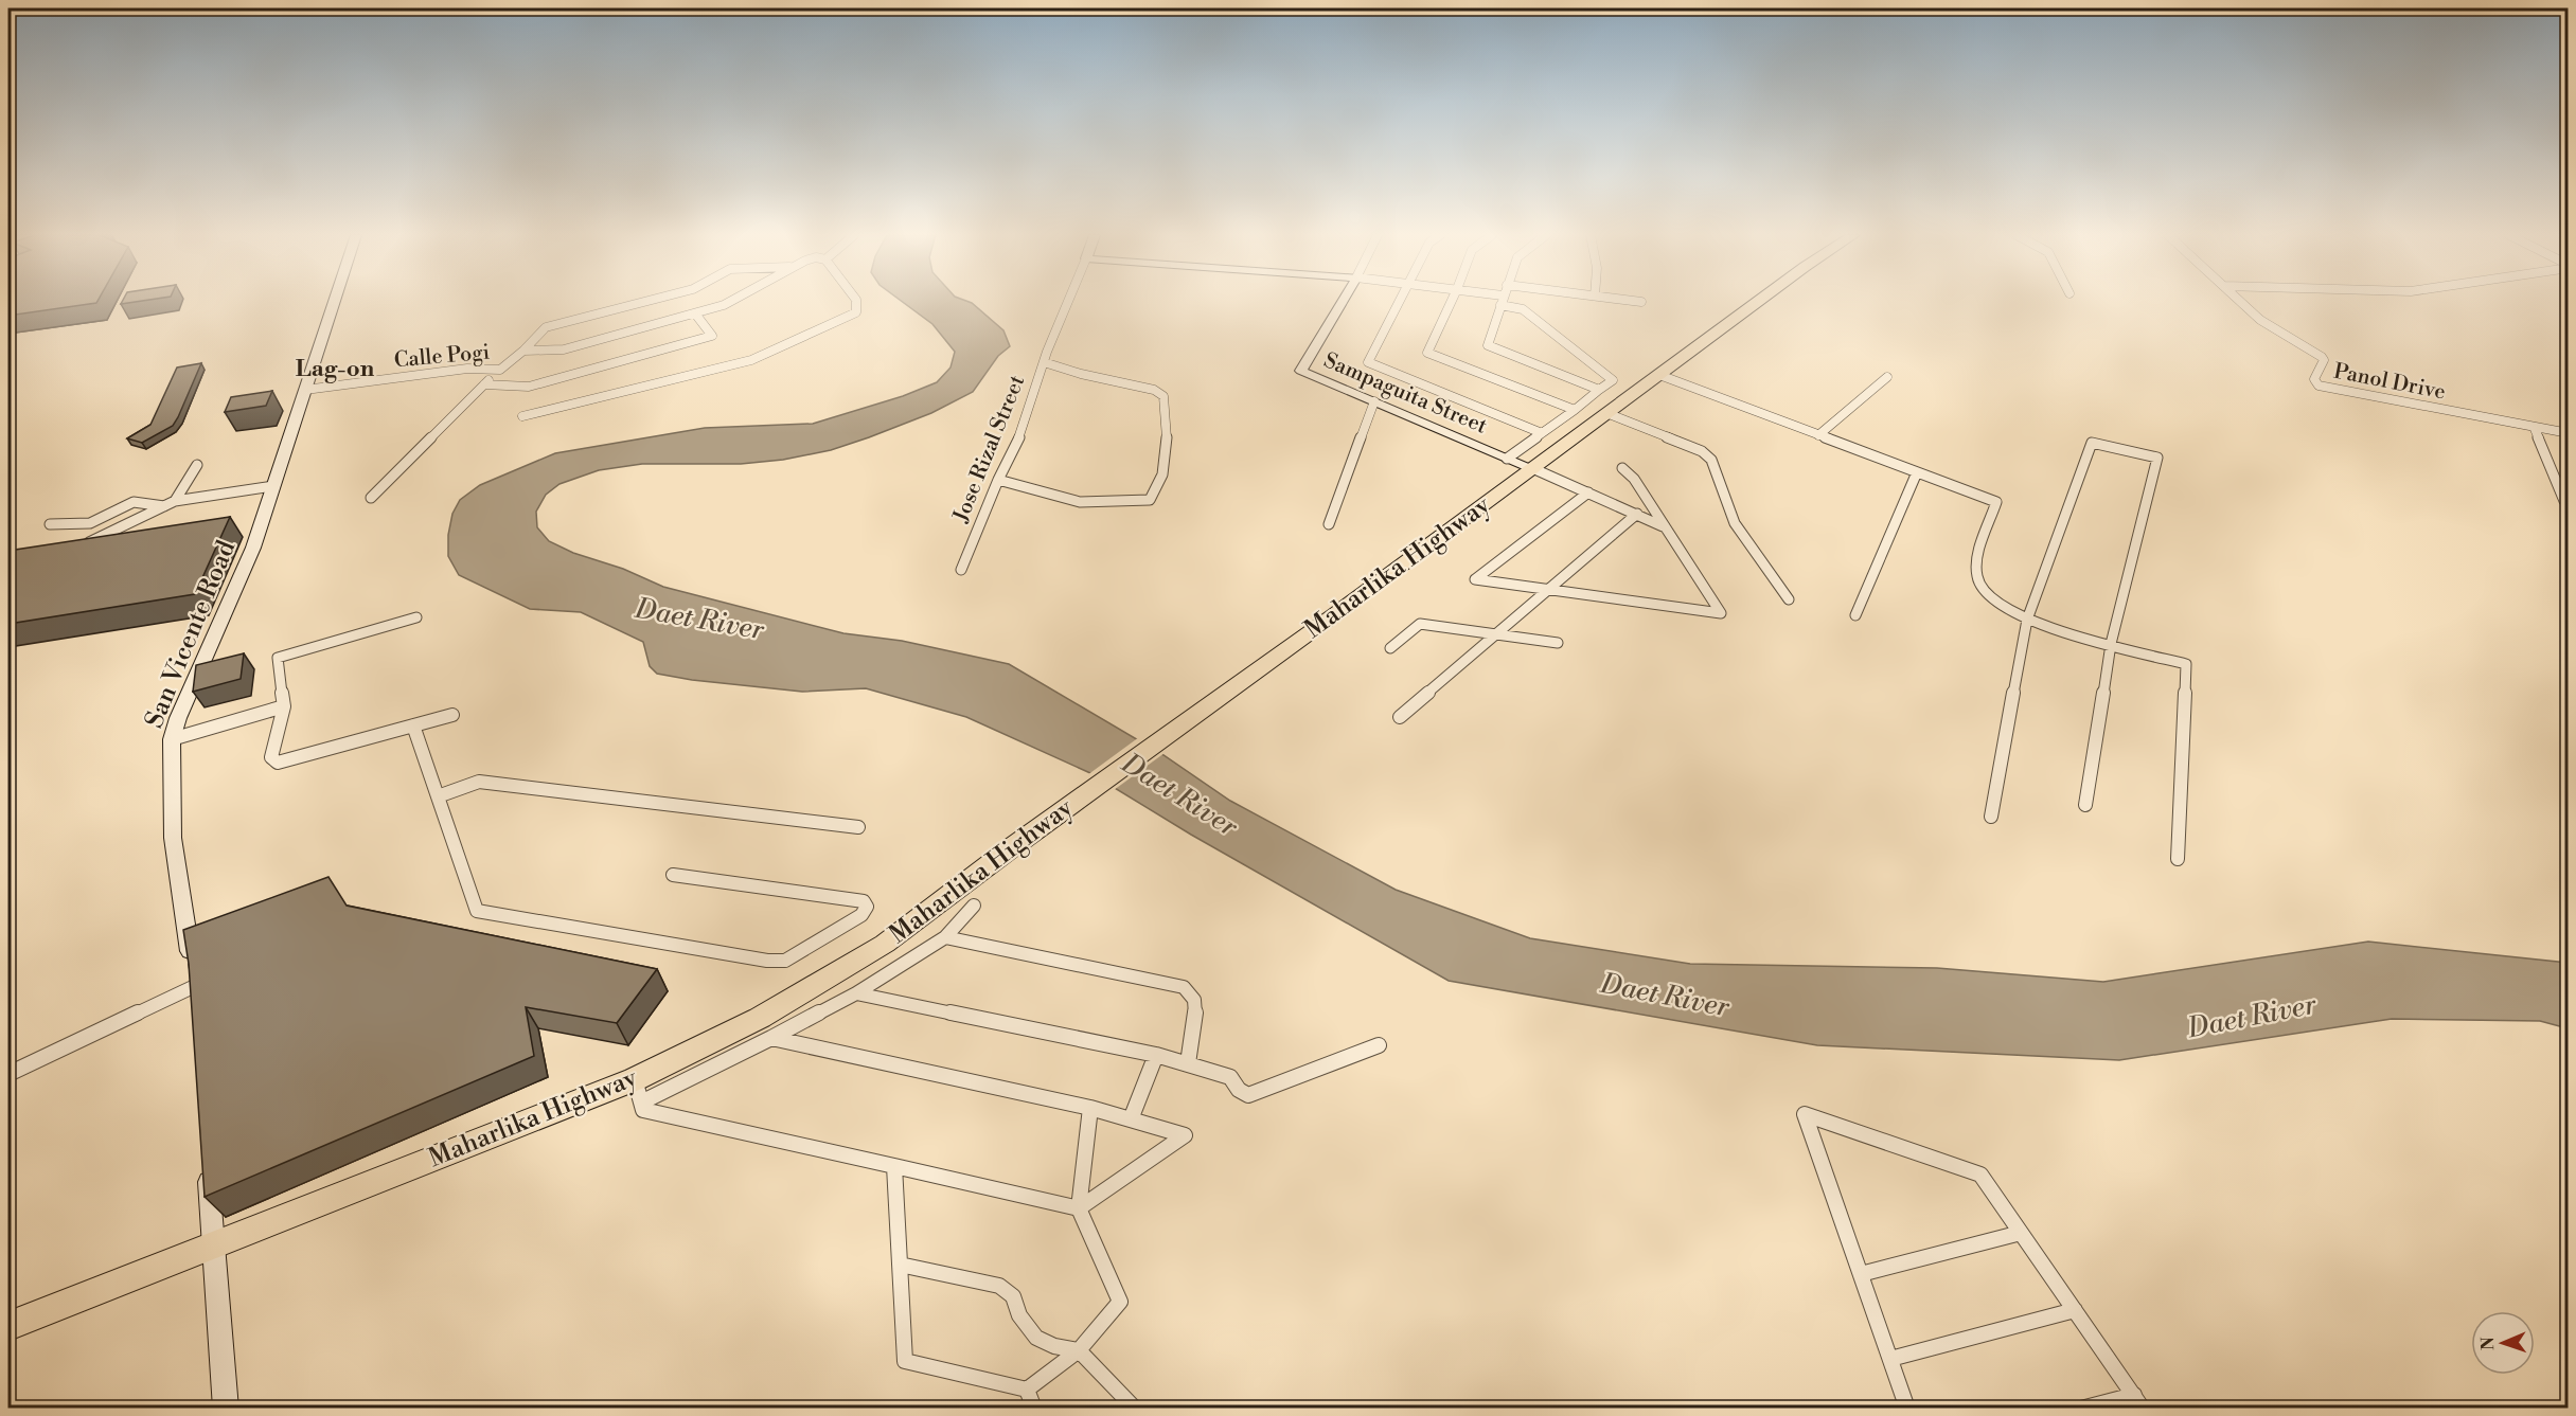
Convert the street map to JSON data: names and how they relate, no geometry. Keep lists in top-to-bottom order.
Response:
{
  "streets": {
    "highway": ["Maharlika Highway"],
    "main road": ["Sampaguita Street", "San Vicente Road"],
    "street": ["Calle Pogi", "Panol Drive", "Jose Rizal Street"]
  },
  "crossings": [
    ["Calle Pogi", "San Vicente Road"],
    ["Sampaguita Street", "Maharlika Highway"]
  ],
  "districts": ["Lag-on"],
  "water": ["Daet River"],
  "north": "left"
}
